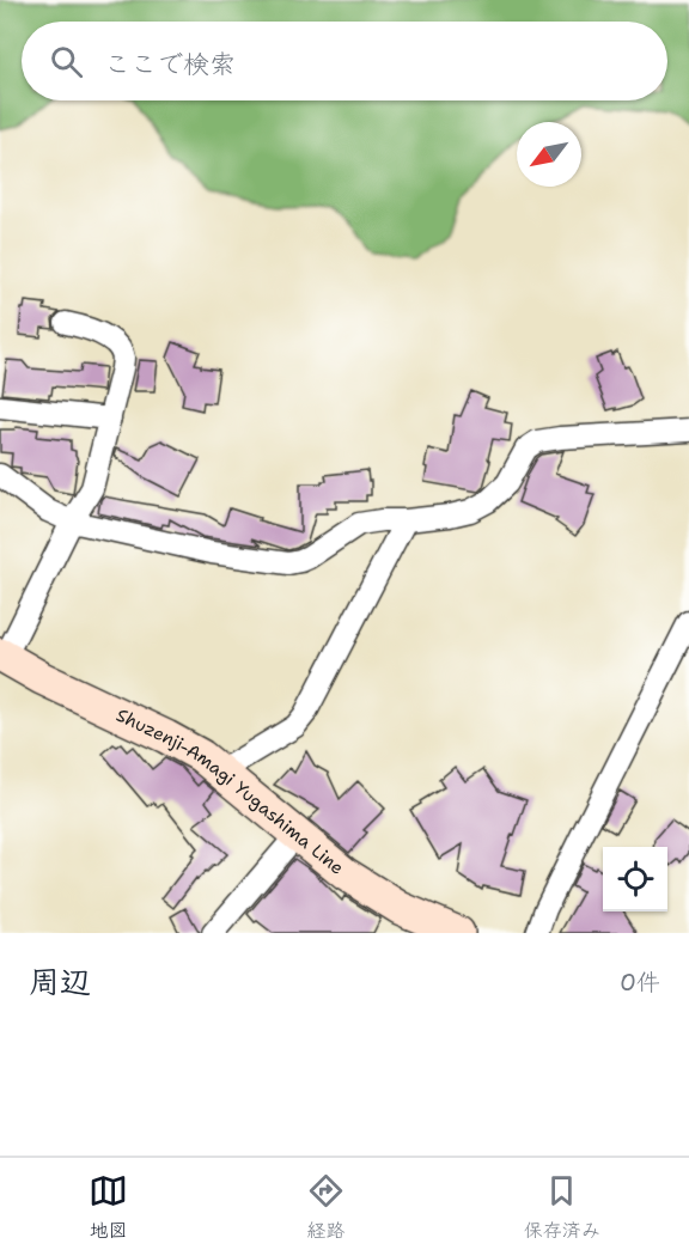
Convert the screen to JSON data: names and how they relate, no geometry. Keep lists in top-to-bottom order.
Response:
{
  "streets": {
    "main road": ["Shuzenji-Amagi Yugashima Line"]
  },
  "north": "bottom left",
  "page": {
    "search": "ここで検索",
    "heading": ["周辺", "0件"],
    "nav": ["地図", "経路", "保存済み"]
  }
}
